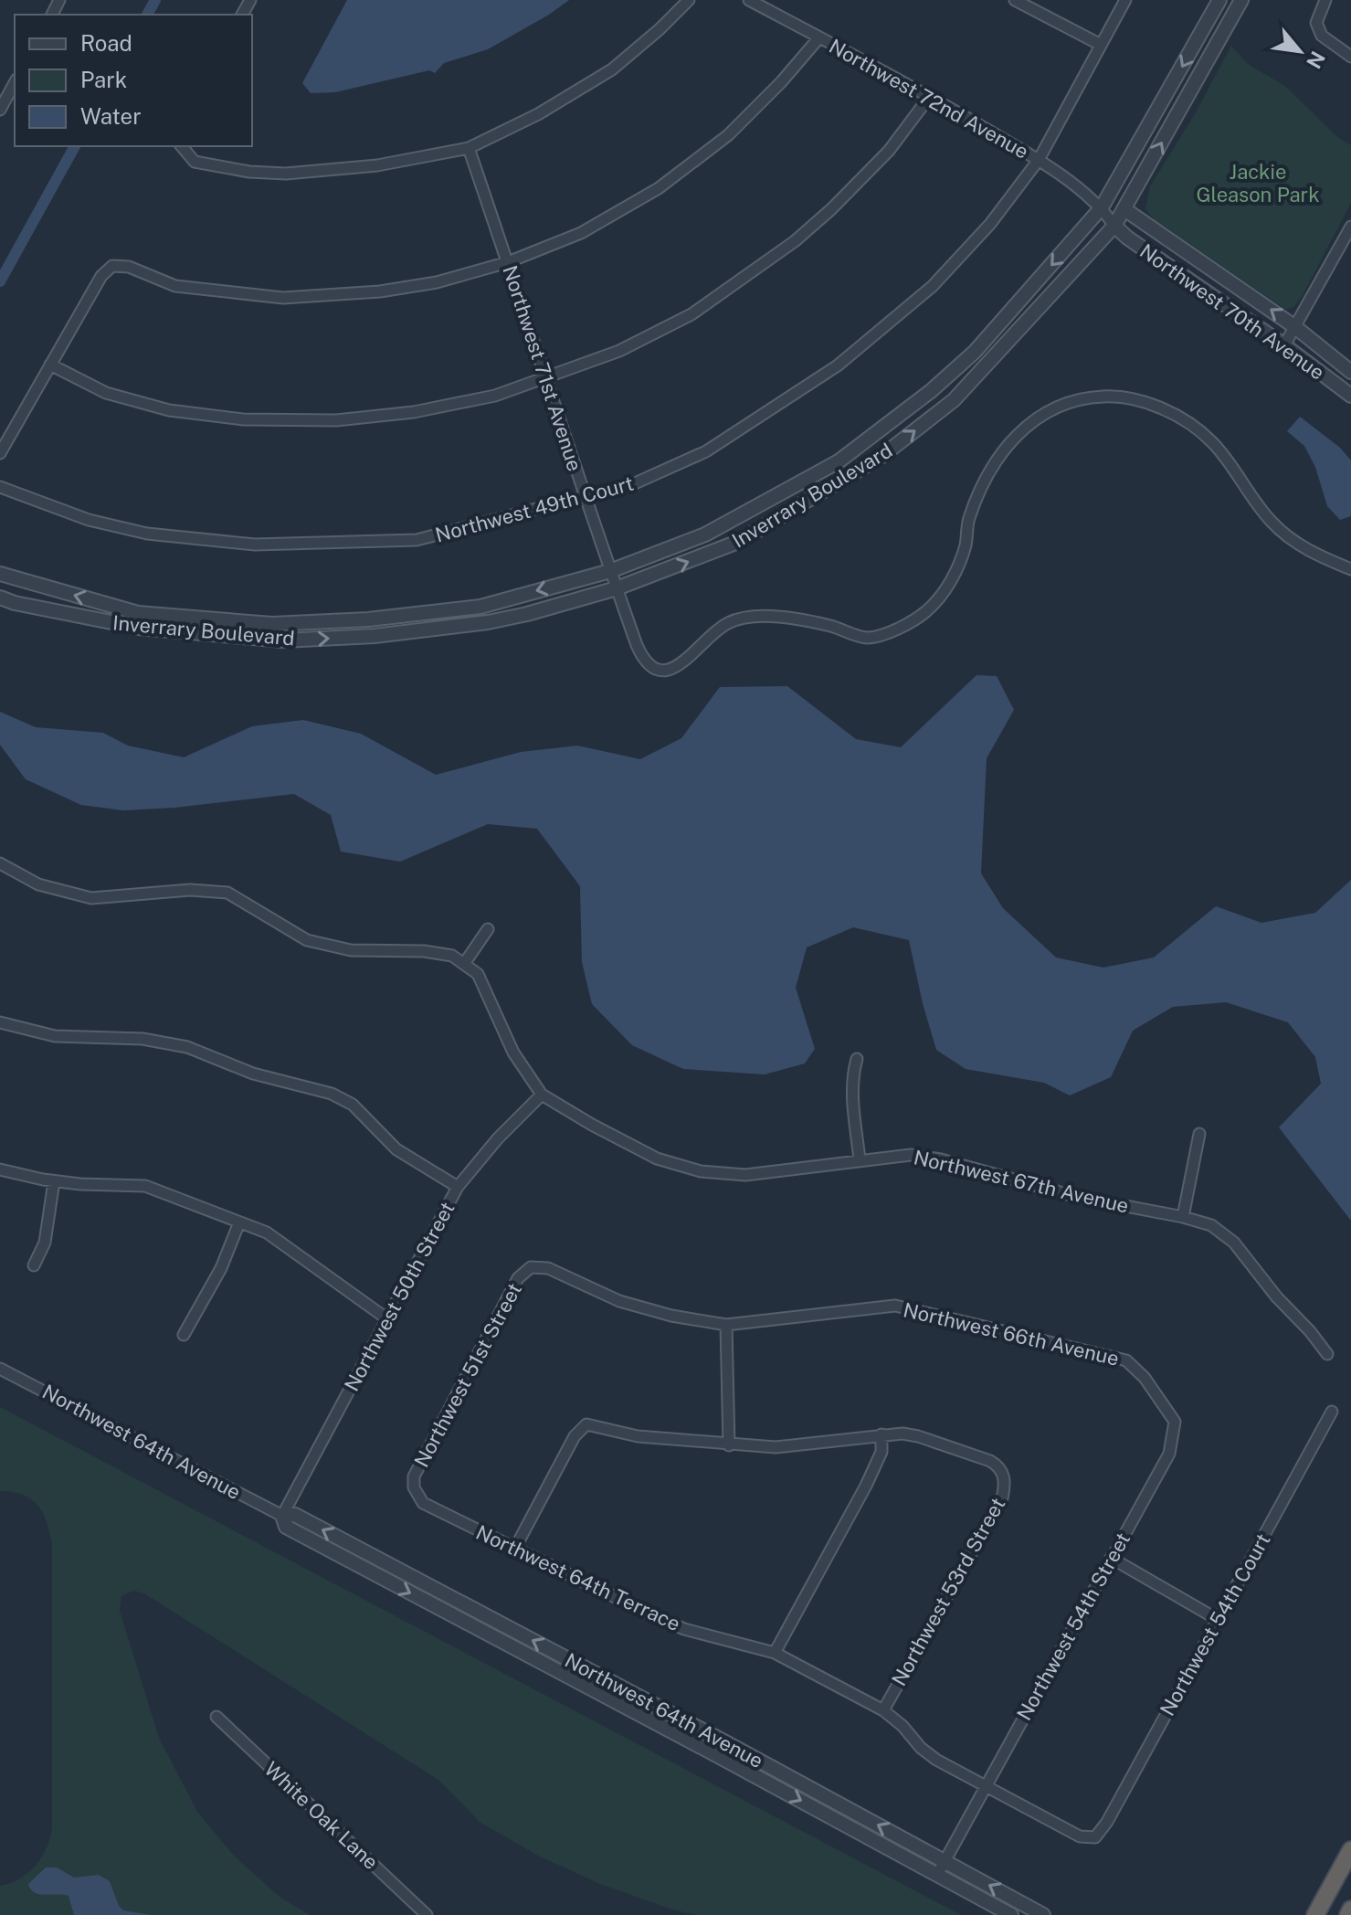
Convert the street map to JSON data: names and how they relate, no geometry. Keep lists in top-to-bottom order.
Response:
{
  "streets": {
    "street": [
      "Northwest 72nd Avenue",
      "Northwest 70th Avenue",
      "Northwest 71st Avenue",
      "Inverrary Boulevard",
      "Northwest 49th Court",
      "Northwest 67th Avenue",
      "Northwest 50th Street",
      "Northwest 66th Avenue",
      "Northwest 51st Street",
      "Northwest 64th Avenue",
      "Northwest 64th Terrace",
      "Northwest 53rd Street",
      "Northwest 54th Court",
      "Northwest 54th Street",
      "White Oak Lane"
    ]
  },
  "crossings": [
    ["Northwest 72nd Avenue", "Northwest 70th Avenue"],
    ["Northwest 72nd Avenue", "Inverrary Boulevard"],
    ["Northwest 72nd Avenue", "Northwest 49th Court"],
    ["Northwest 70th Avenue", "Inverrary Boulevard"],
    ["Northwest 71st Avenue", "Inverrary Boulevard"],
    ["Northwest 71st Avenue", "Northwest 49th Court"],
    ["Northwest 67th Avenue", "Northwest 50th Street"],
    ["Northwest 50th Street", "Northwest 64th Avenue"],
    ["Northwest 66th Avenue", "Northwest 51st Street"],
    ["Northwest 66th Avenue", "Northwest 54th Street"],
    ["Northwest 51st Street", "Northwest 64th Terrace"],
    ["Northwest 64th Avenue", "Northwest 54th Street"],
    ["Northwest 64th Terrace", "Northwest 53rd Street"],
    ["Northwest 64th Terrace", "Northwest 54th Court"],
    ["Northwest 64th Terrace", "Northwest 54th Street"]
  ],
  "parks": ["Jackie Gleason Park"],
  "legend": ["Road", "Park", "Water"],
  "north": "bottom right"
}
